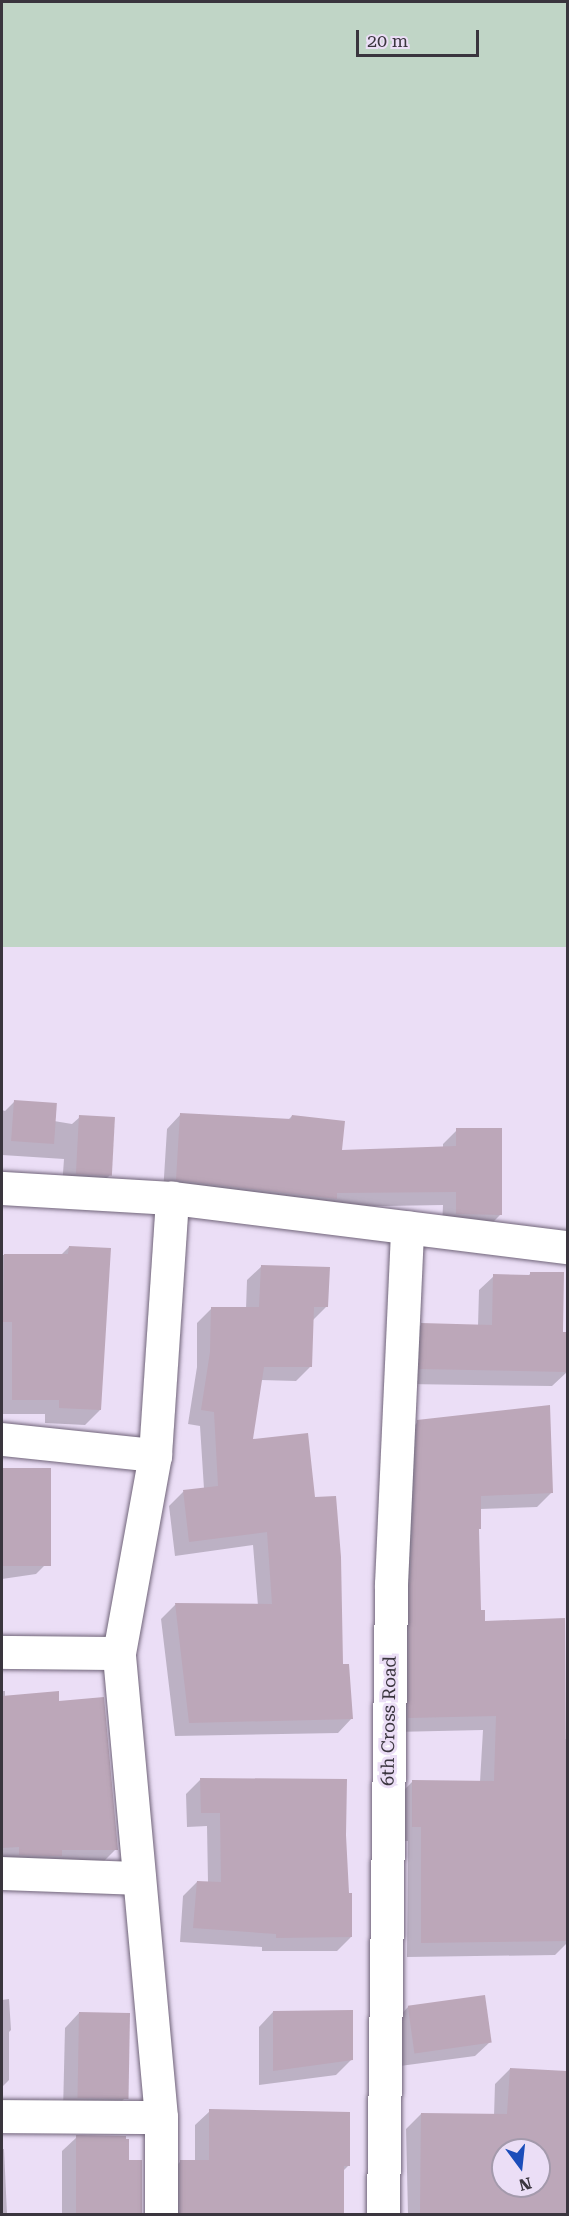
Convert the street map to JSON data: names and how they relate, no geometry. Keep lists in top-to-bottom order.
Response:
{
  "streets": {
    "street": ["6th Cross Road"]
  },
  "scale_bar": "20 m",
  "north": "bottom"
}
